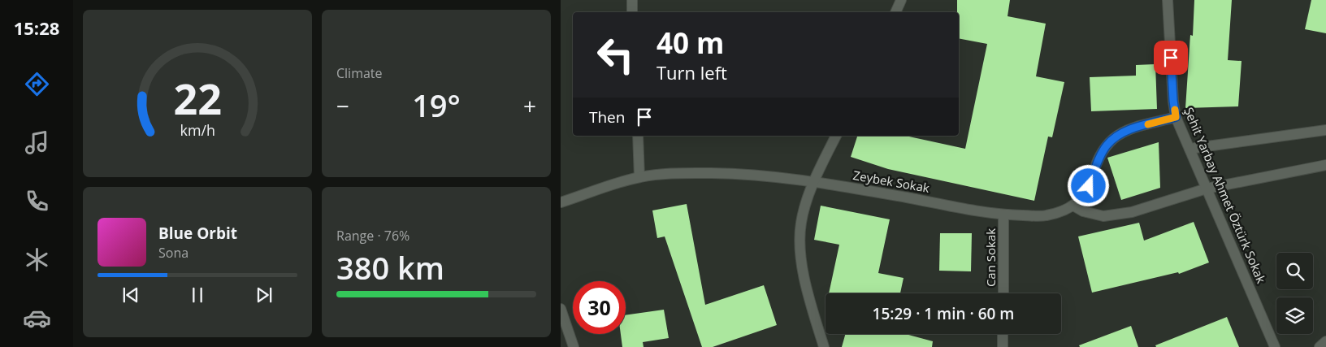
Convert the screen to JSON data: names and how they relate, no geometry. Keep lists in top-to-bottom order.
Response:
{
  "streets": {
    "street": ["Zeybek Sokak", "Şehit Yarbay Ahmet Öztürk Sokak", "Can Sokak"]
  },
  "crossings": [
    ["Zeybek Sokak", "Şehit Yarbay Ahmet Öztürk Sokak"],
    ["Zeybek Sokak", "Can Sokak"]
  ],
  "page": {
    "tabs": "15:28",
    "tile": [
      "Climate",
      ["Range · 76%", "380 km"]
    ],
    "turn": ["40 m", "Turn left"],
    "heat": ["−", "19°", "+"],
    "then": "Then",
    "song": ["Blue Orbit", "Sona"],
    "limit": "30",
    "trip": "15:29 · 1 min · 60 m",
    "gauge": ["22", "km/h"]
  }
}
